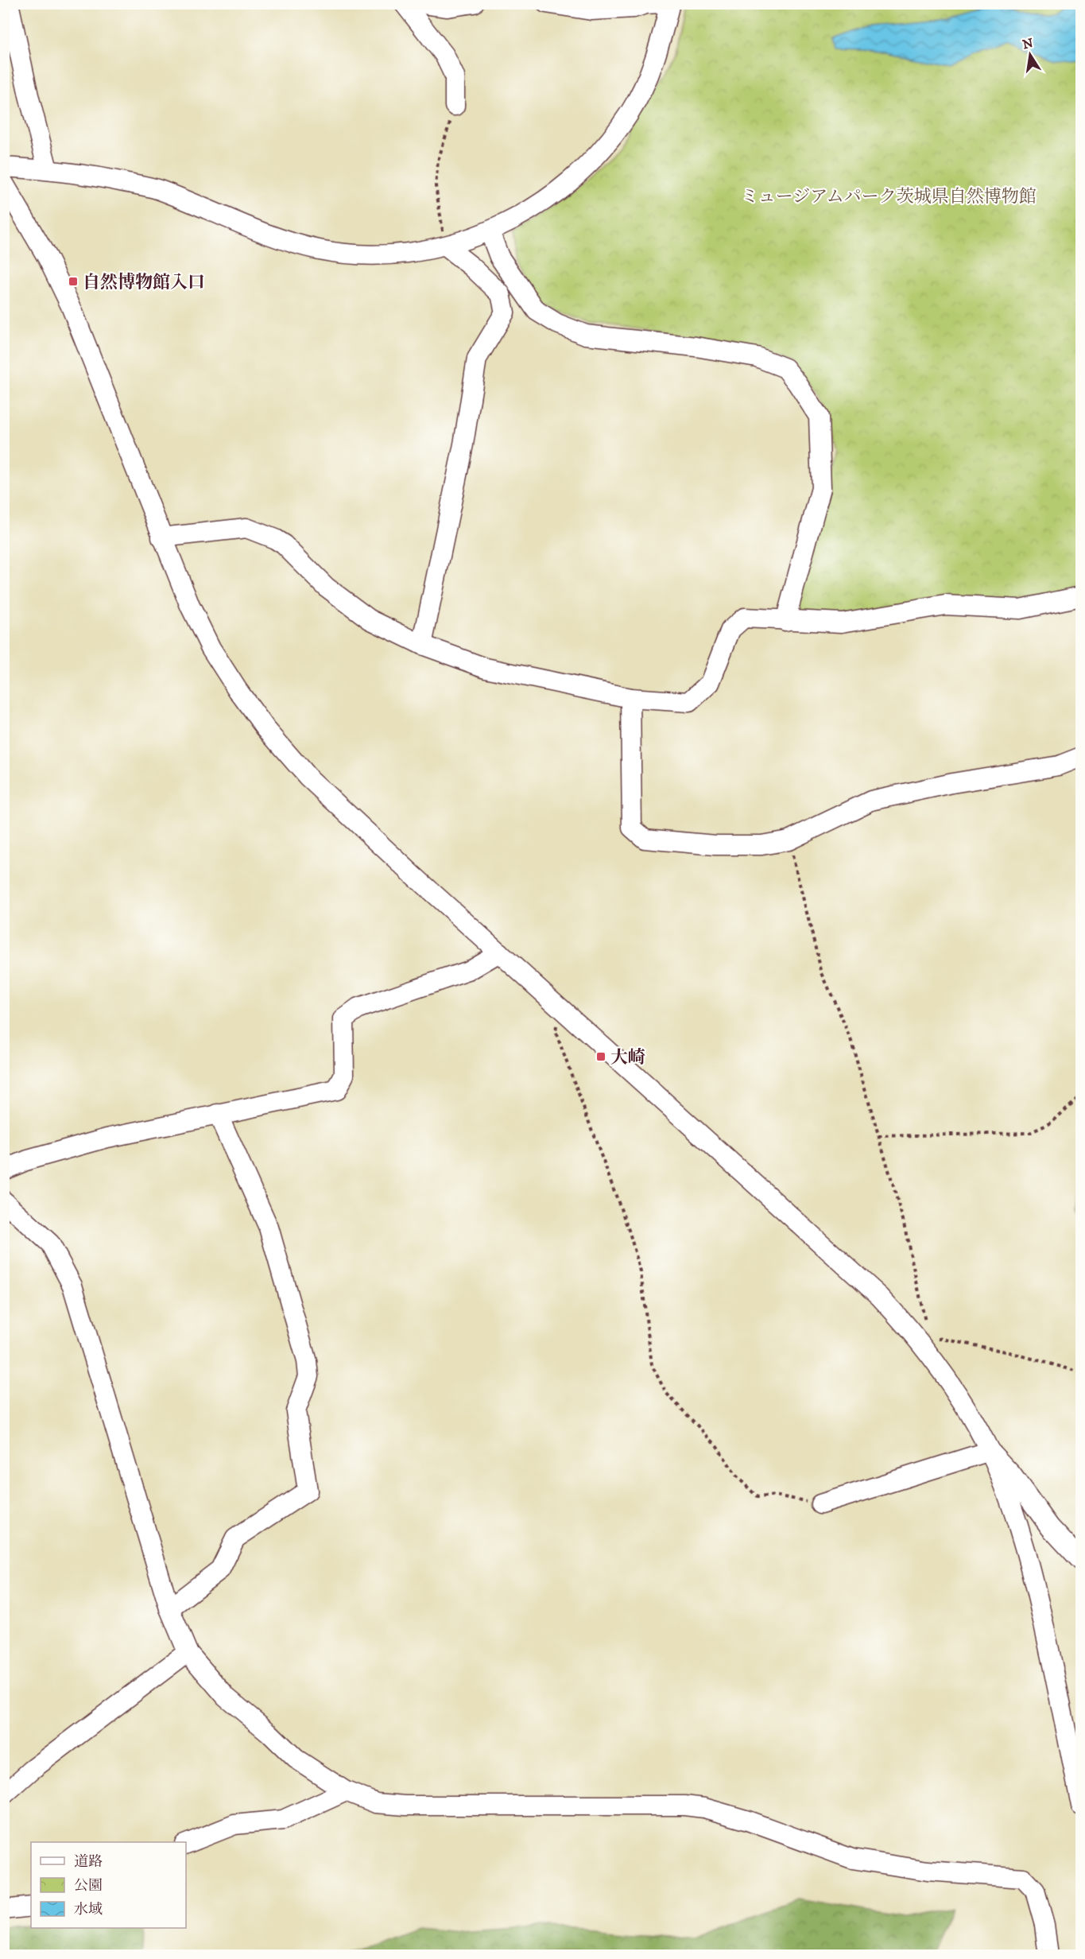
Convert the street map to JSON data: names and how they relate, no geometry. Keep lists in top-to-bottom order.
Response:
{
  "parks": ["ミュージアムパーク茨城県自然博物館"],
  "places": {
    "transit": ["自然博物館入口", "大崎"]
  },
  "legend": ["道路", "公園", "水域"],
  "north": "top"
}
